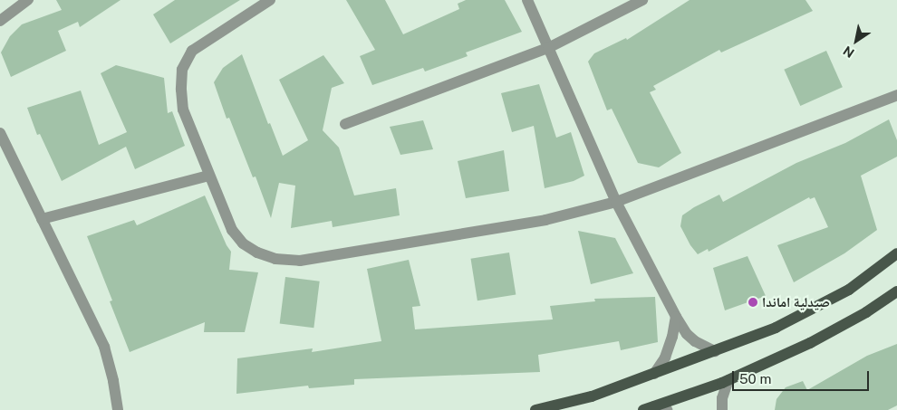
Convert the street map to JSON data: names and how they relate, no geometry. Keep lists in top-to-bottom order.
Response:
{
  "places": ["صيدلية اماندا"],
  "scale_bar": "50 m",
  "north": "bottom left"
}
